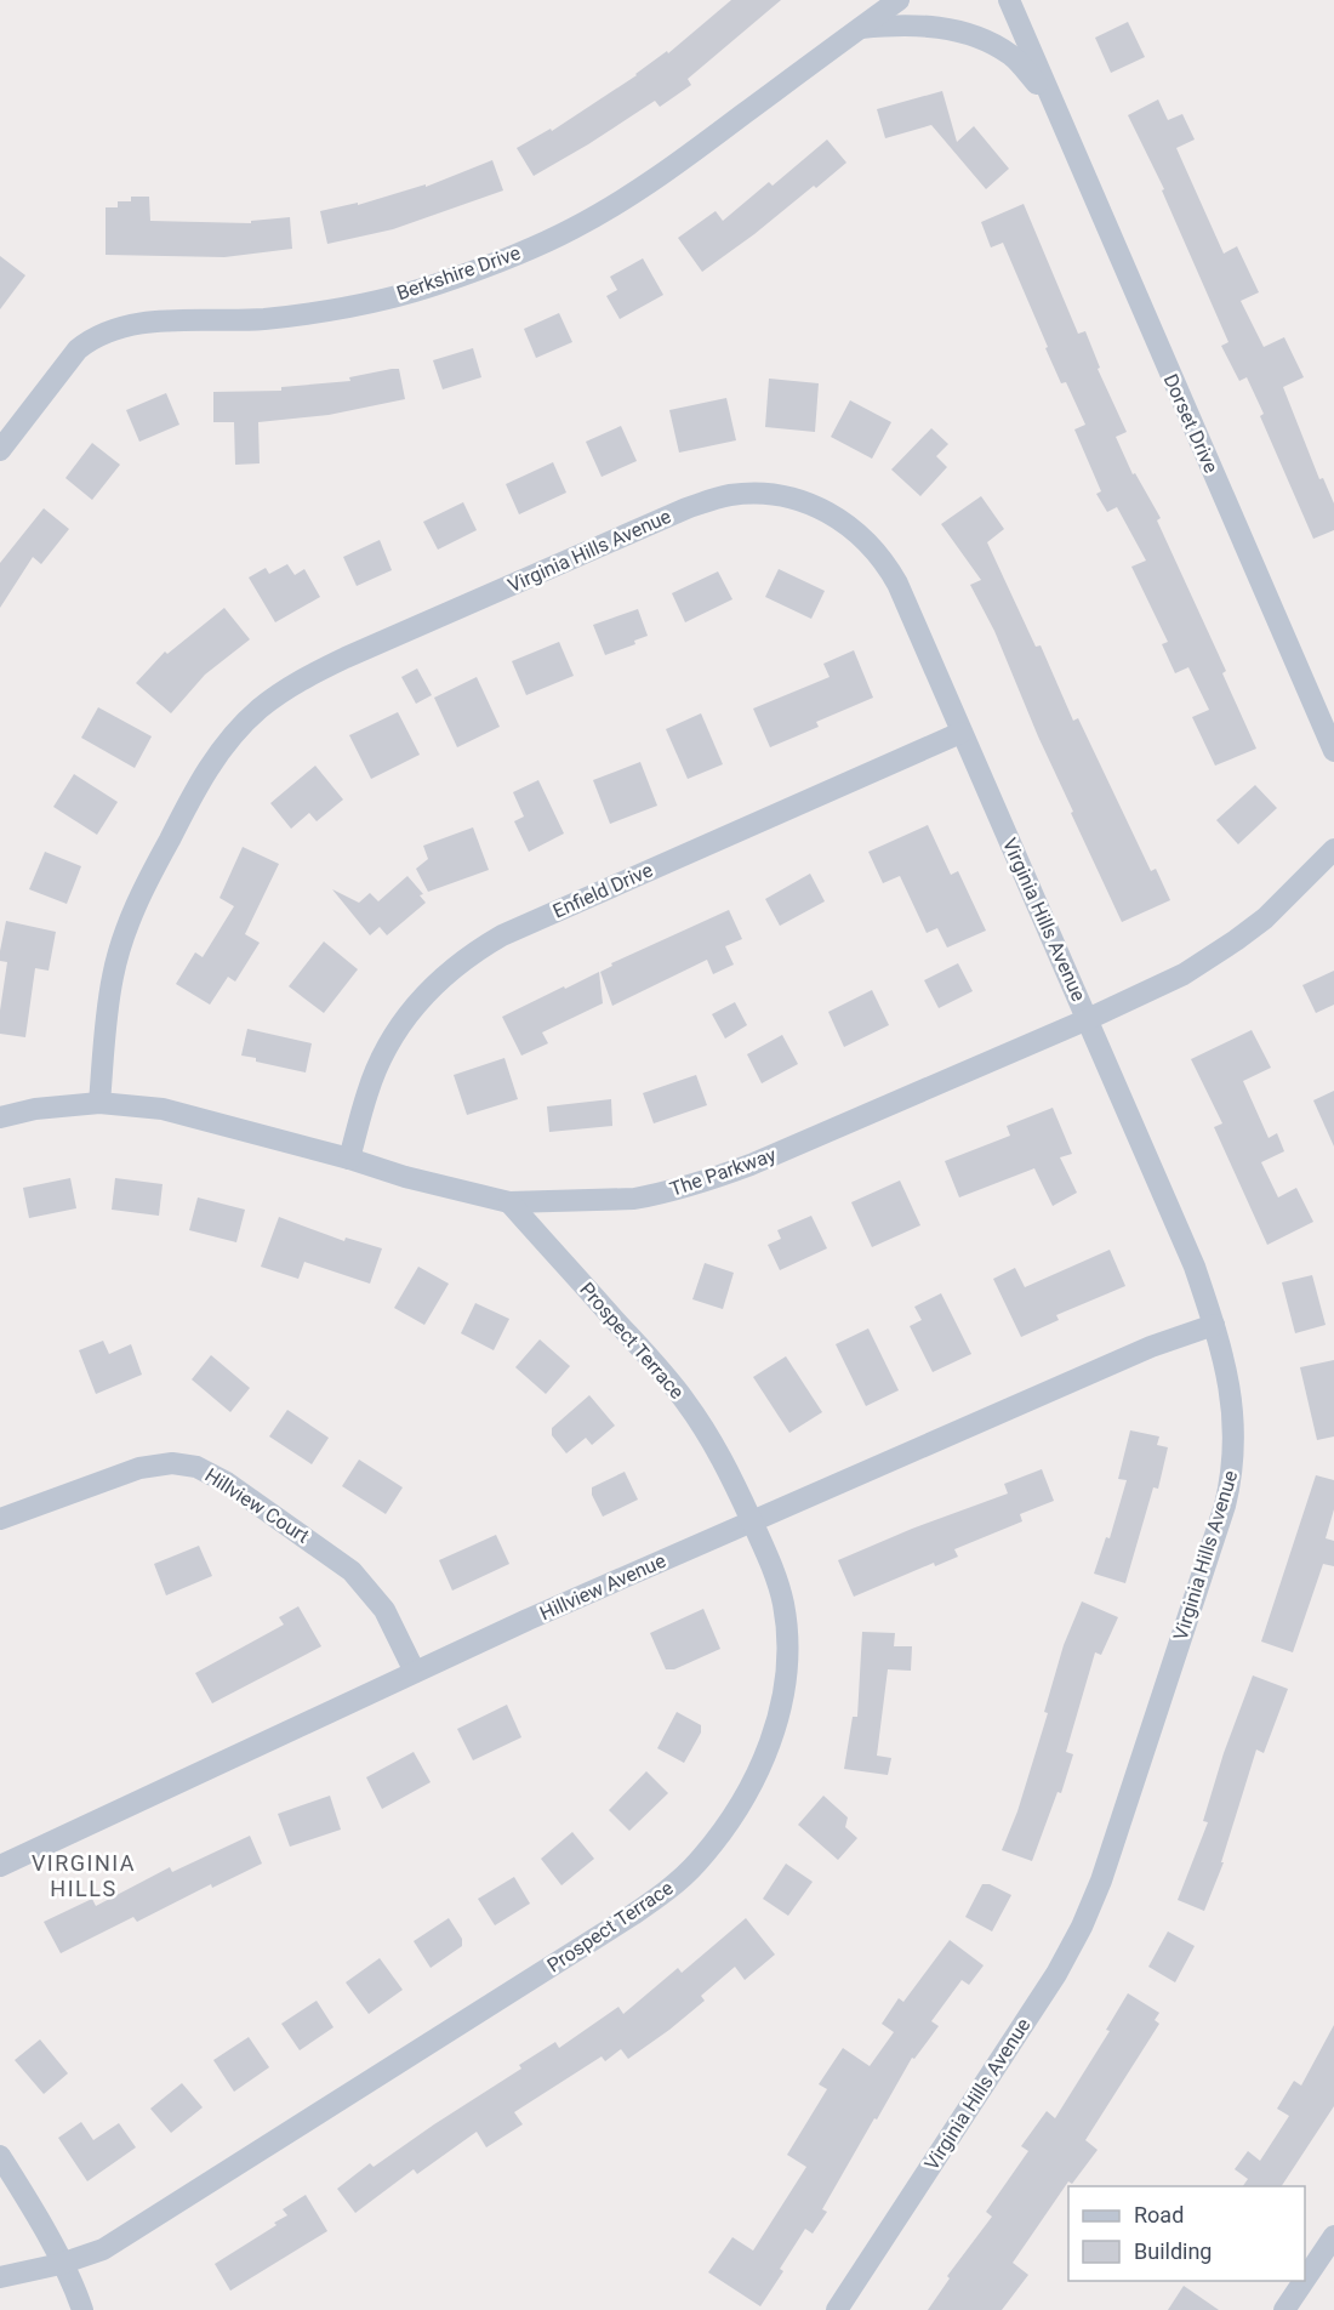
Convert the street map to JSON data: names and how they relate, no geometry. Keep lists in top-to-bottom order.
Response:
{
  "streets": {
    "street": [
      "Berkshire Drive",
      "Dorset Drive",
      "Virginia Hills Avenue",
      "Enfield Drive",
      "The Parkway",
      "Prospect Terrace",
      "Hillview Court",
      "Hillview Avenue"
    ]
  },
  "crossings": [
    ["Berkshire Drive", "Dorset Drive"],
    ["Virginia Hills Avenue", "Enfield Drive"],
    ["Virginia Hills Avenue", "The Parkway"],
    ["Virginia Hills Avenue", "Hillview Avenue"],
    ["Enfield Drive", "The Parkway"],
    ["The Parkway", "Prospect Terrace"],
    ["Prospect Terrace", "Hillview Avenue"],
    ["Hillview Court", "Hillview Avenue"]
  ],
  "districts": ["VIRGINIA HILLS"],
  "legend": ["Road", "Building"]
}
